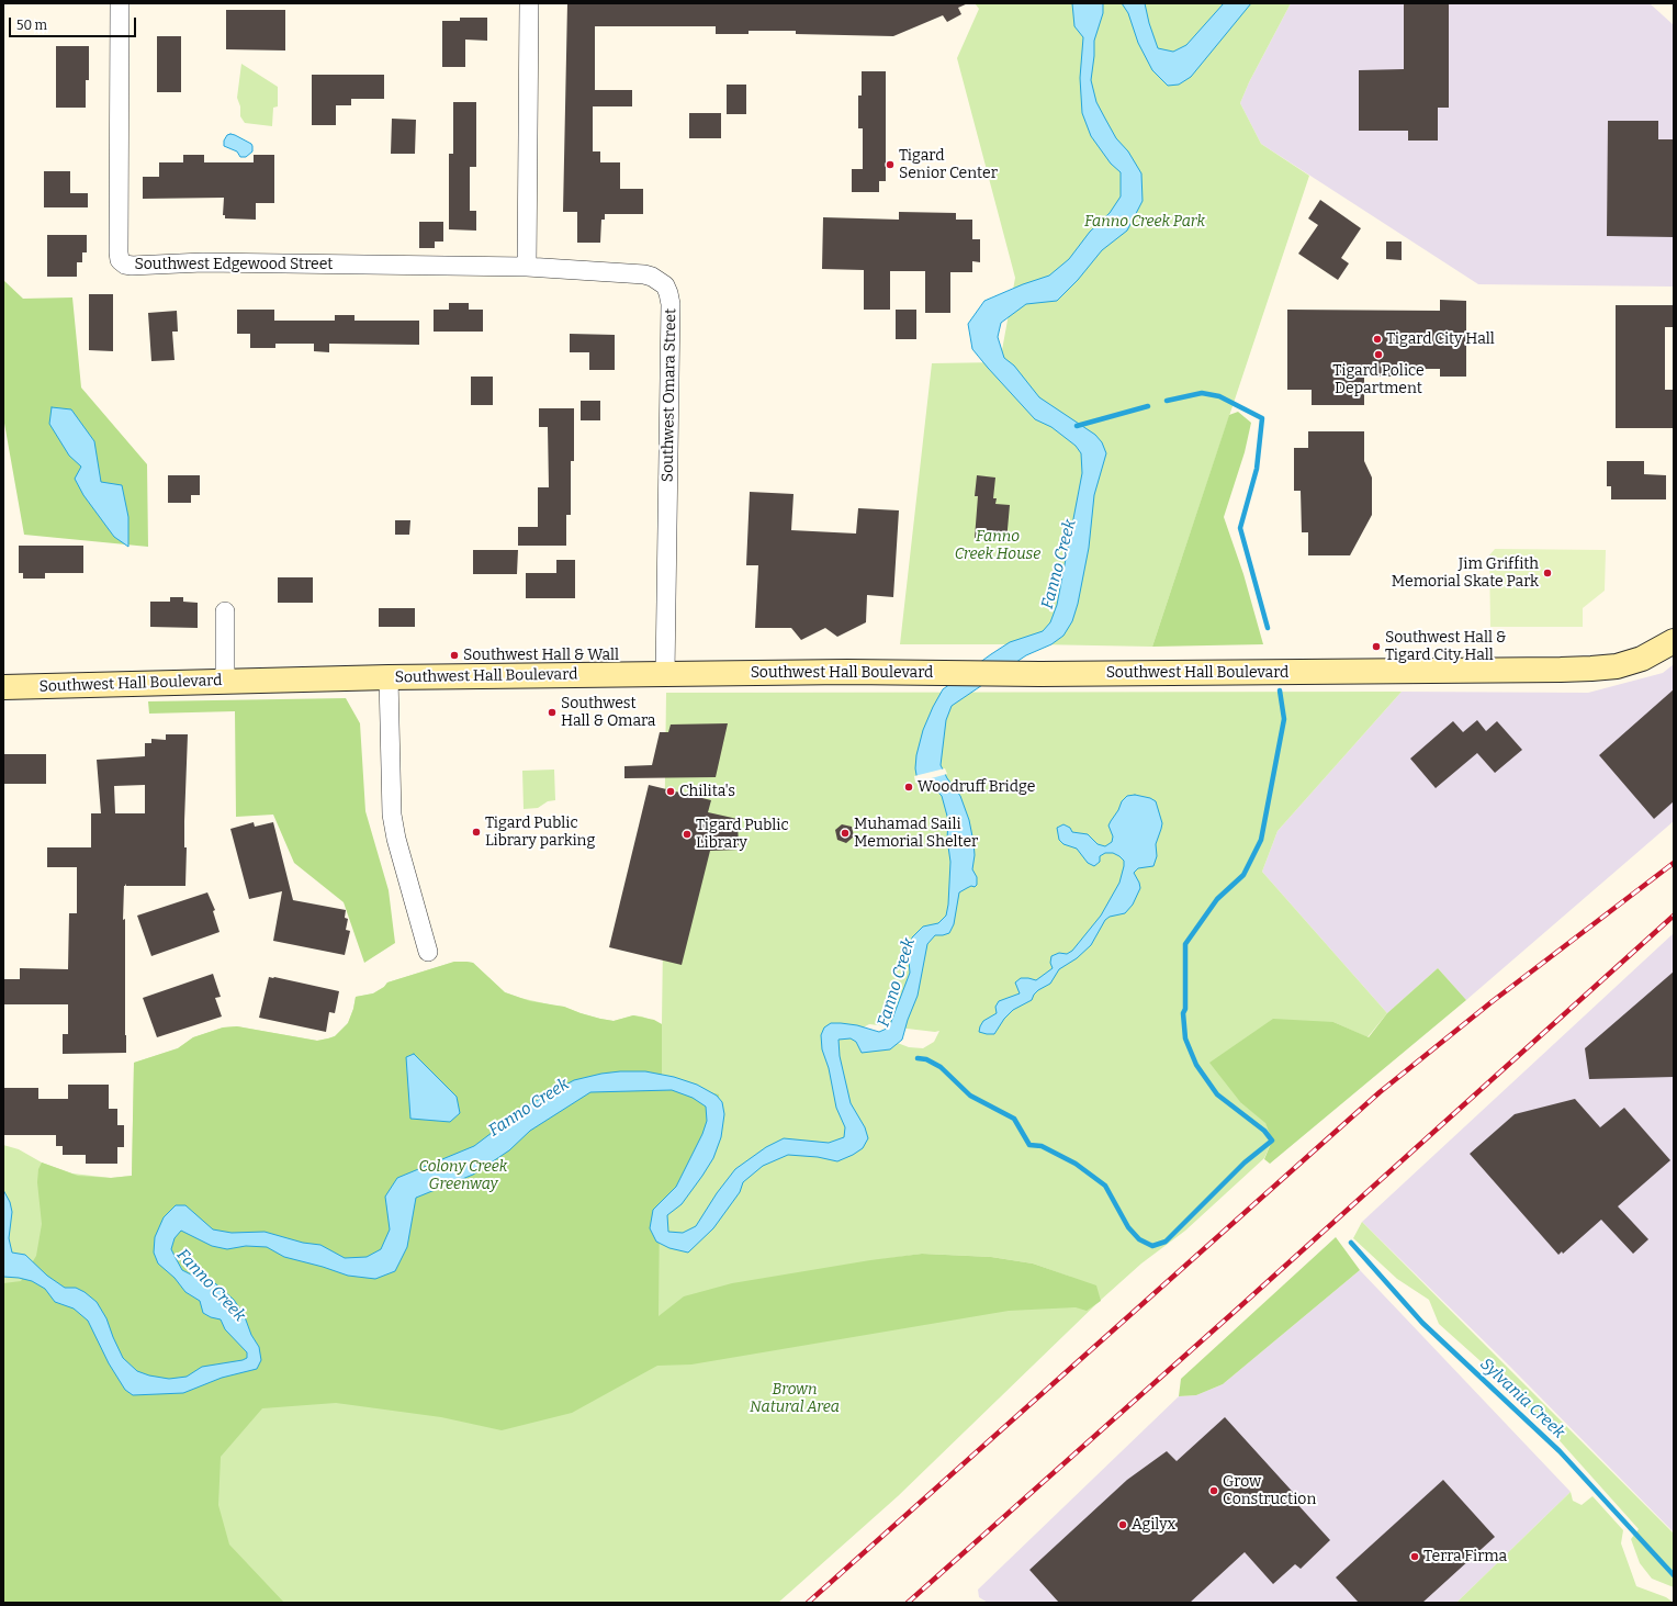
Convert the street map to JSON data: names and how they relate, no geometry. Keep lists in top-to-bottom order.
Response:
{
  "streets": {
    "main road": ["Southwest Hall Boulevard"],
    "street": ["Southwest Edgewood Street", "Southwest Omara Street"]
  },
  "crossings": [
    ["Southwest Edgewood Street", "Southwest Omara Street"],
    ["Southwest Omara Street", "Southwest Hall Boulevard"]
  ],
  "water": ["Fanno Creek", "Sylvania Creek"],
  "parks": [
    "Fanno Creek Park",
    "Fanno Creek House",
    "Colony Creek Greenway",
    "Brown Natural Area"
  ],
  "places": [
    "Tigard Senior Center",
    "Tigard City Hall",
    "Tigard Police Department",
    "Jim Griffith Memorial Skate Park",
    "Southwest Hall & Tigard City Hall",
    "Southwest Hall & Wall",
    "Southwest Hall & Omara",
    "Woodruff Bridge",
    "Chilita's",
    "Tigard Public Library parking",
    "Muhamad Saili Memorial Shelter",
    "Tigard Public Library",
    "Grow Construction",
    "Agilyx",
    "Terra Firma"
  ],
  "scale_bar": "50 m"
}
